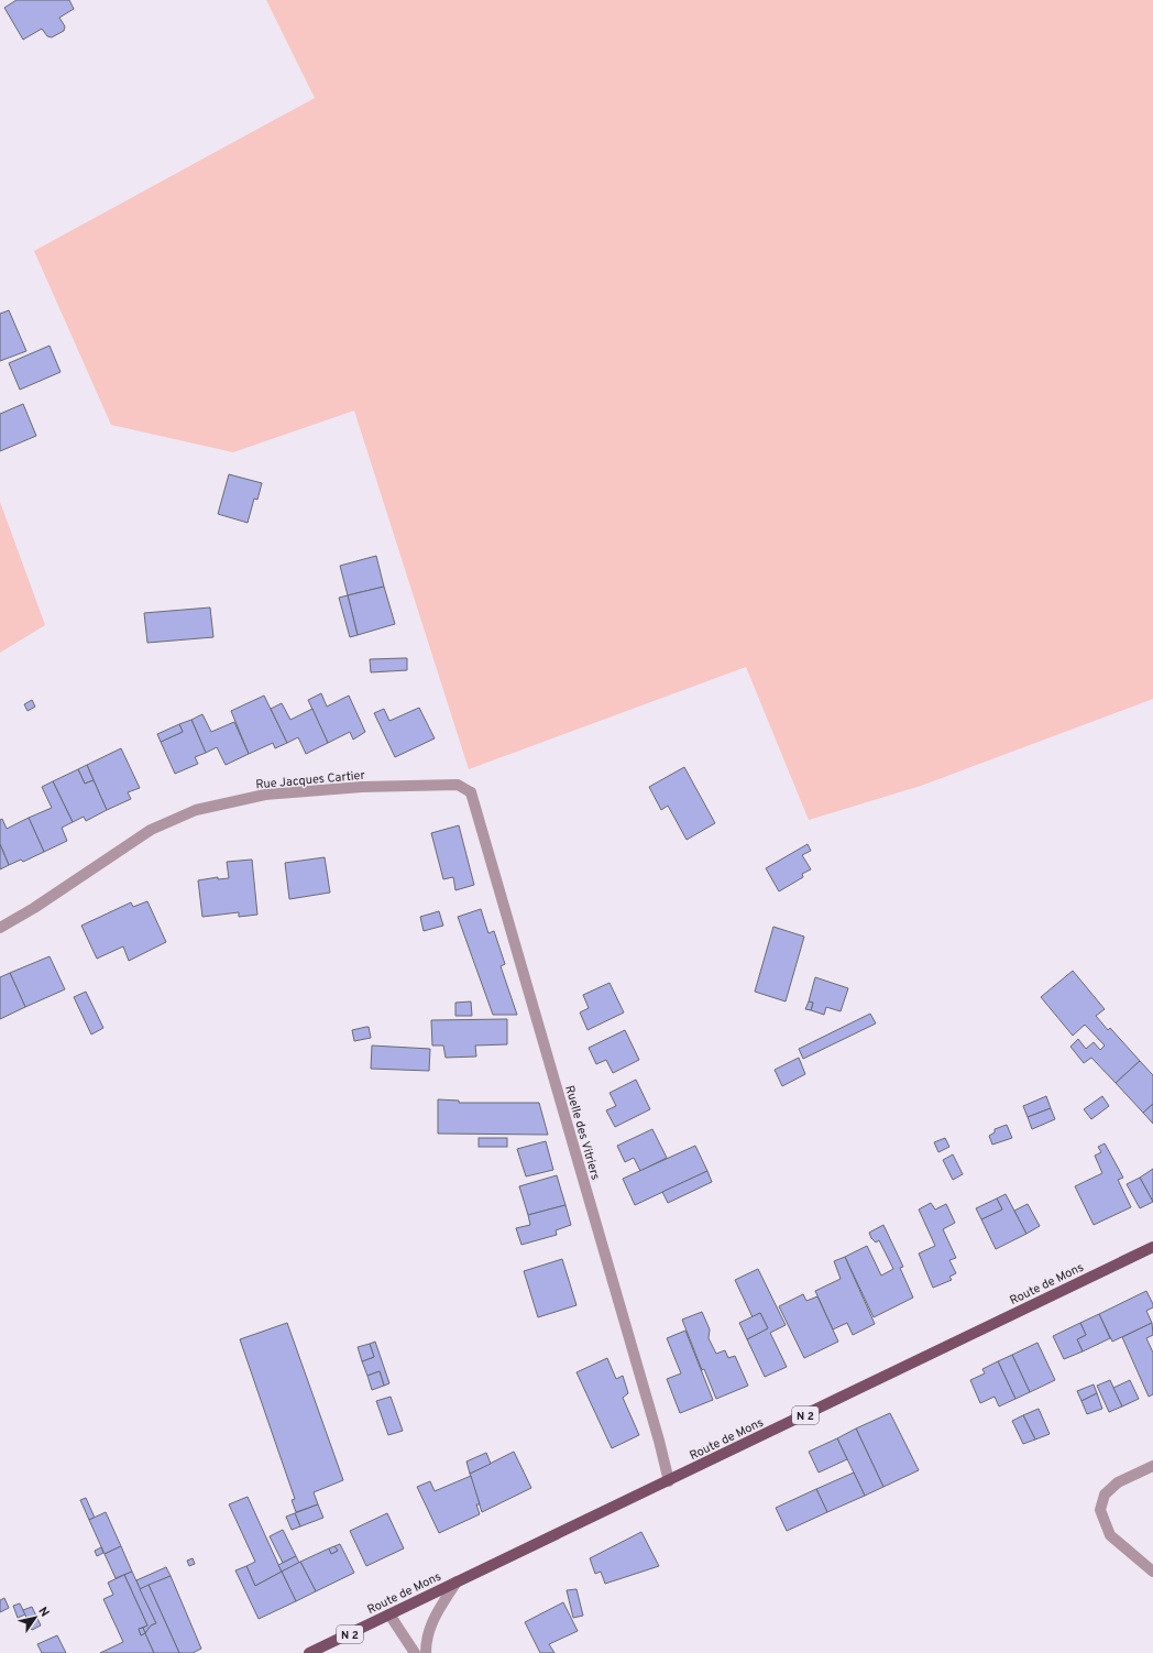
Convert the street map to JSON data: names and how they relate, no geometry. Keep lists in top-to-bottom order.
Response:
{
  "streets": {
    "main road": ["Route de Mons", "N 2"],
    "street": ["Rue Jacques Cartier", "Ruelle des Vitriers"]
  },
  "crossings": [
    ["Rue Jacques Cartier", "Ruelle des Vitriers"],
    ["Ruelle des Vitriers", "Route de Mons"]
  ],
  "north": "top right"
}
